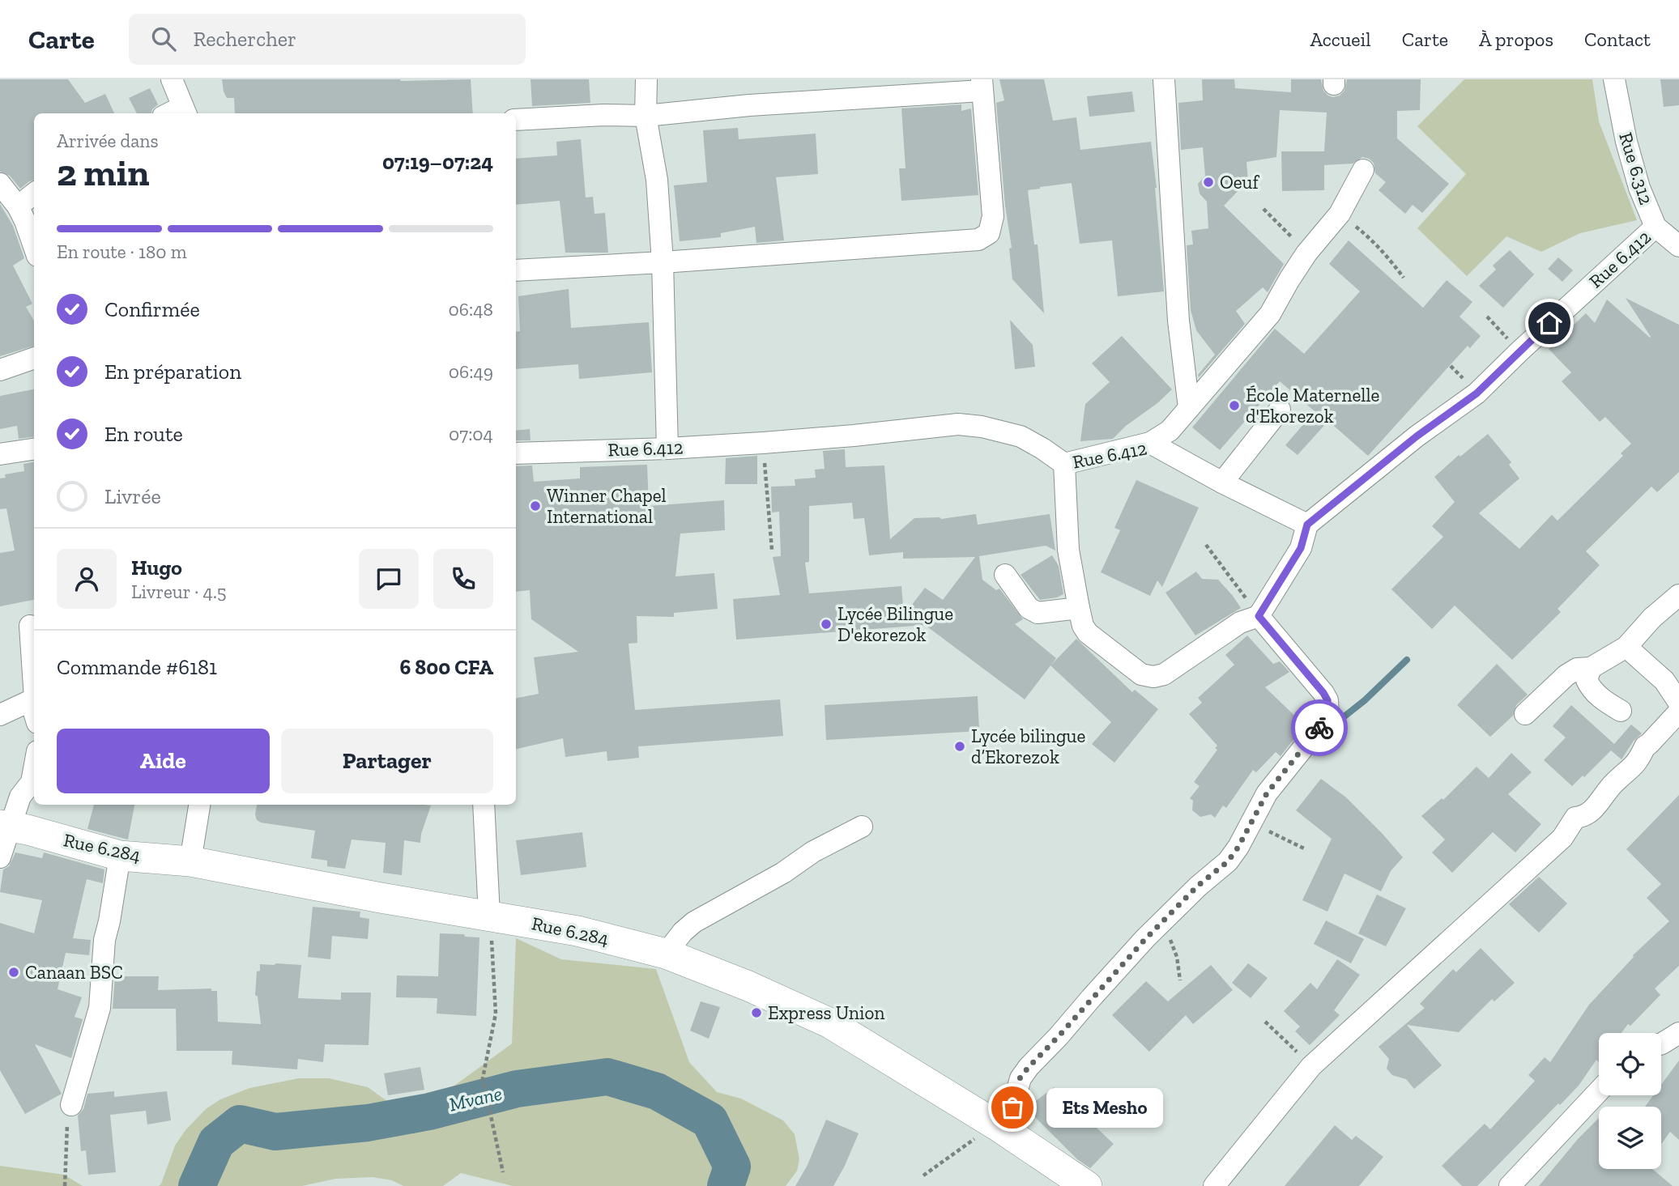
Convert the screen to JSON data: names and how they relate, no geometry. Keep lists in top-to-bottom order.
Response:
{
  "streets": {
    "street": ["Rue 6.312", "Rue 6.412", "Rue 6.284"]
  },
  "crossings": [
    ["Rue 6.312", "Rue 6.412"]
  ],
  "water": ["Mvane"],
  "places": [
    "Oeuf",
    "École Maternelle d'Ekorezok",
    "Winner Chapel International",
    "Lycée Bilingue D'ekorezok",
    "Lycée bilingue d’Ekorezok",
    "Canaan BSC",
    "Express Union",
    "Ets Mesho"
  ],
  "page": {
    "header": "Carte",
    "search": "Rechercher",
    "nav": [
      "Accueil",
      "Carte",
      "À propos",
      "Contact"
    ],
    "heading": ["2 min", "Arrivée dans", "07:19–07:24"],
    "panel": [
      "Hugo",
      "Livreur · 4.5",
      "Commande #6181",
      "6 800 CFA"
    ],
    "bar": "En route · 180 m",
    "list": [
      ["Confirmée", "06:48"],
      ["En préparation", "06:49"],
      ["En route", "07:04"],
      "Livrée"
    ],
    "buttons": ["Aide", "Partager"],
    "bubble": "Ets Mesho"
  }
}
